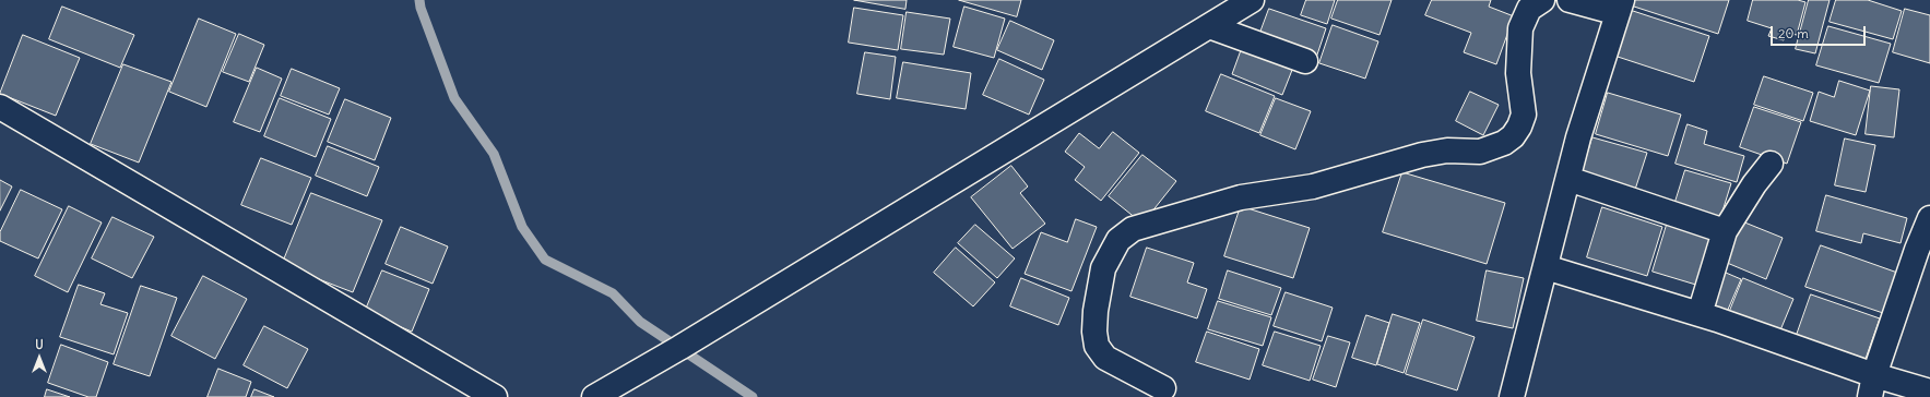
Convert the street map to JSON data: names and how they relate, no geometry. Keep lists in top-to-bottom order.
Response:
{
  "scale_bar": "20 m",
  "north": "top"
}
